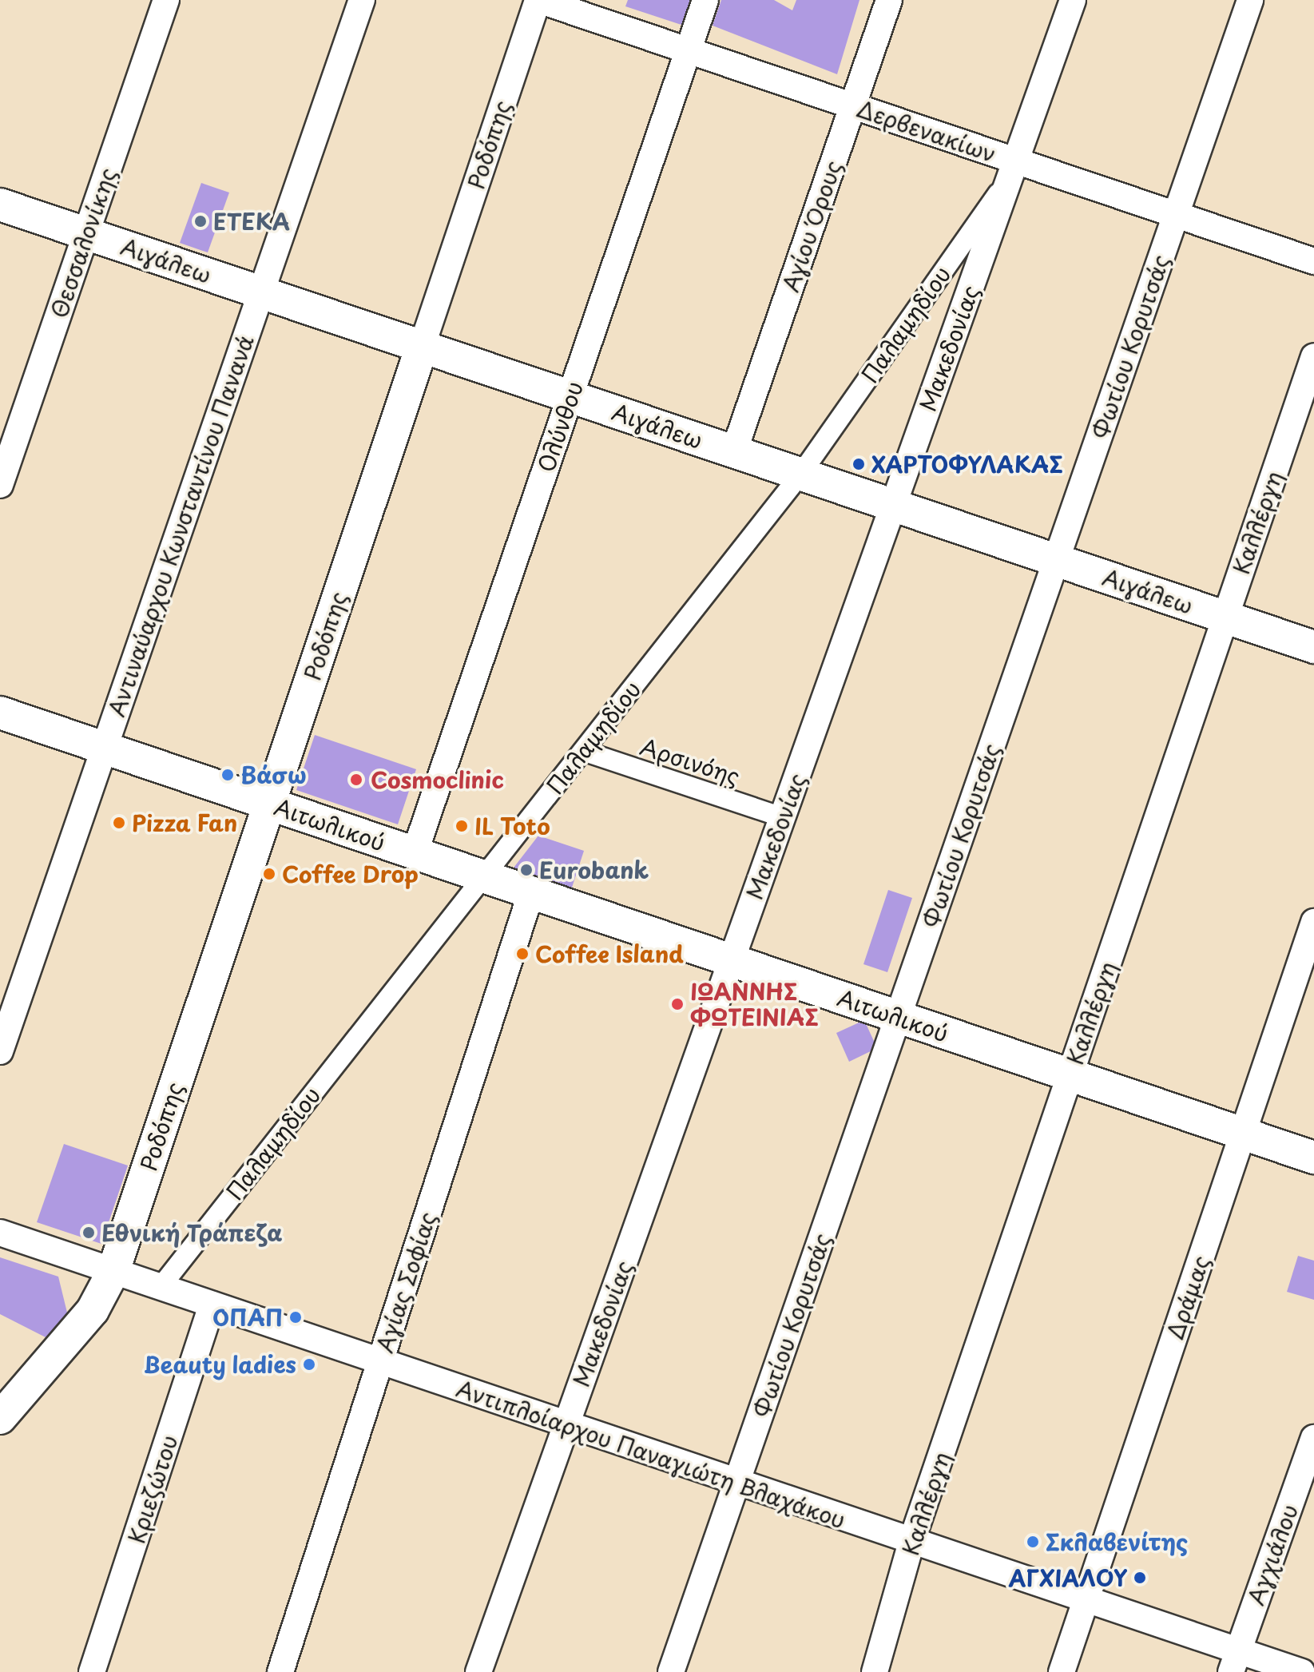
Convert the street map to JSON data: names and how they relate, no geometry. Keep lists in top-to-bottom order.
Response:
{
  "streets": {
    "street": [
      "Δερβενακίων",
      "Ροδόπης",
      "Αγίου Όρους",
      "Θεσσαλονίκης",
      "Αιγάλεω",
      "Παλαμηδίου",
      "Φωτίου Κορυτσάς",
      "Μακεδονίας",
      "Ολύνθου",
      "Καλλέργη",
      "Αντιναύαρχου Κωνσταντίνου Πανανά",
      "Αρσινόης",
      "Αιτωλικού",
      "Αγίας Σοφίας",
      "Δράμας",
      "Αντιπλοίαρχου Παναγιώτη Βλαχάκου",
      "Κριεζώτου",
      "Αγχιάλου"
    ]
  },
  "crossings": [
    ["Δερβενακίων", "Ροδόπης"],
    ["Δερβενακίων", "Αγίου Όρους"],
    ["Δερβενακίων", "Παλαμηδίου"],
    ["Δερβενακίων", "Φωτίου Κορυτσάς"],
    ["Δερβενακίων", "Μακεδονίας"],
    ["Δερβενακίων", "Ολύνθου"],
    ["Ροδόπης", "Αιγάλεω"],
    ["Ροδόπης", "Αιτωλικού"],
    ["Ροδόπης", "Αντιπλοίαρχου Παναγιώτη Βλαχάκου"],
    ["Αγίου Όρους", "Αιγάλεω"],
    ["Θεσσαλονίκης", "Αιγάλεω"],
    ["Αιγάλεω", "Παλαμηδίου"],
    ["Αιγάλεω", "Φωτίου Κορυτσάς"],
    ["Αιγάλεω", "Μακεδονίας"],
    ["Αιγάλεω", "Ολύνθου"],
    ["Αιγάλεω", "Καλλέργη"],
    ["Αιγάλεω", "Αντιναύαρχου Κωνσταντίνου Πανανά"],
    ["Παλαμηδίου", "Μακεδονίας"],
    ["Παλαμηδίου", "Αρσινόης"],
    ["Παλαμηδίου", "Αιτωλικού"],
    ["Παλαμηδίου", "Αντιπλοίαρχου Παναγιώτη Βλαχάκου"],
    ["Φωτίου Κορυτσάς", "Αιτωλικού"],
    ["Φωτίου Κορυτσάς", "Αντιπλοίαρχου Παναγιώτη Βλαχάκου"],
    ["Μακεδονίας", "Αρσινόης"],
    ["Μακεδονίας", "Αιτωλικού"],
    ["Μακεδονίας", "Αντιπλοίαρχου Παναγιώτη Βλαχάκου"],
    ["Ολύνθου", "Αιτωλικού"],
    ["Καλλέργη", "Αιτωλικού"],
    ["Καλλέργη", "Αντιπλοίαρχου Παναγιώτη Βλαχάκου"],
    ["Αντιναύαρχου Κωνσταντίνου Πανανά", "Αιτωλικού"],
    ["Αιτωλικού", "Αγίας Σοφίας"],
    ["Αιτωλικού", "Δράμας"],
    ["Αγίας Σοφίας", "Αντιπλοίαρχου Παναγιώτη Βλαχάκου"],
    ["Δράμας", "Αντιπλοίαρχου Παναγιώτη Βλαχάκου"],
    ["Αντιπλοίαρχου Παναγιώτη Βλαχάκου", "Κριεζώτου"],
    ["Αντιπλοίαρχου Παναγιώτη Βλαχάκου", "Αγχιάλου"]
  ],
  "places": [
    "ΕΤΕΚΑ",
    "ΧΑΡΤΟΦΥΛΑΚΑΣ",
    "Βάσω",
    "Cosmoclinic",
    "Pizza Fan",
    "IL Toto",
    "Eurobank",
    "Coffee Drop",
    "Coffee Island",
    "ΙΩΑΝΝΗΣ ΦΩΤΕΙΝΙΑΣ",
    "Εθνική Τράπεζα",
    "ΟΠΑΠ",
    "Beauty ladies",
    "Σκλαβενίτης",
    "ΑΓΧΙΑΛΟΥ"
  ]
}
